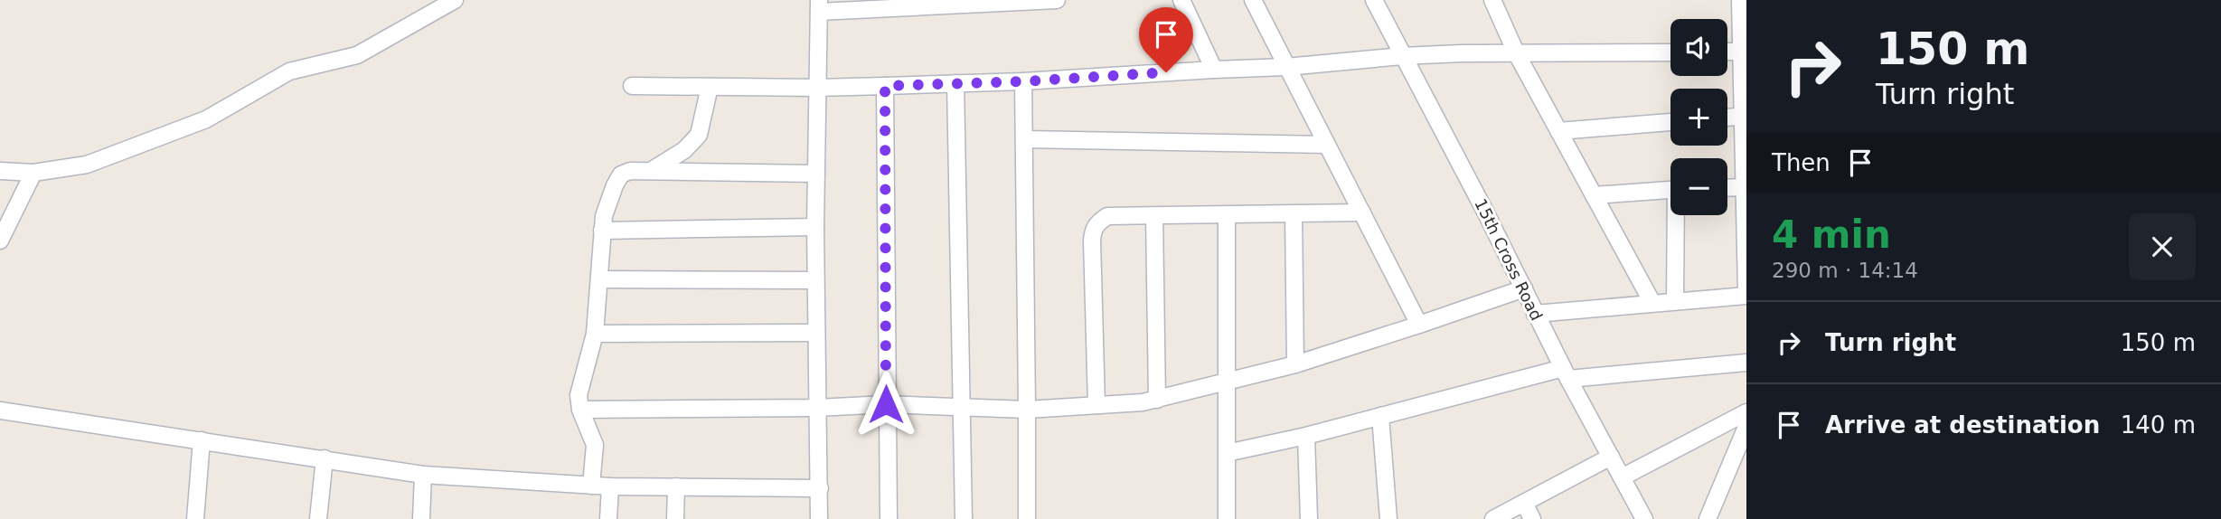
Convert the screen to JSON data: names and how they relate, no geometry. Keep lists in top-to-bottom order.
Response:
{
  "streets": {
    "street": ["15th Cross Road"]
  },
  "page": {
    "turn": ["150 m", "Turn right"],
    "map_buttons": ["+", "−"],
    "then": "Then",
    "heading": ["4 min", "290 m · 14:14"],
    "list": [
      {
        "name": "Turn right",
        "value": "150 m"
      },
      {
        "name": "Arrive at destination",
        "value": "140 m"
      }
    ]
  }
}
